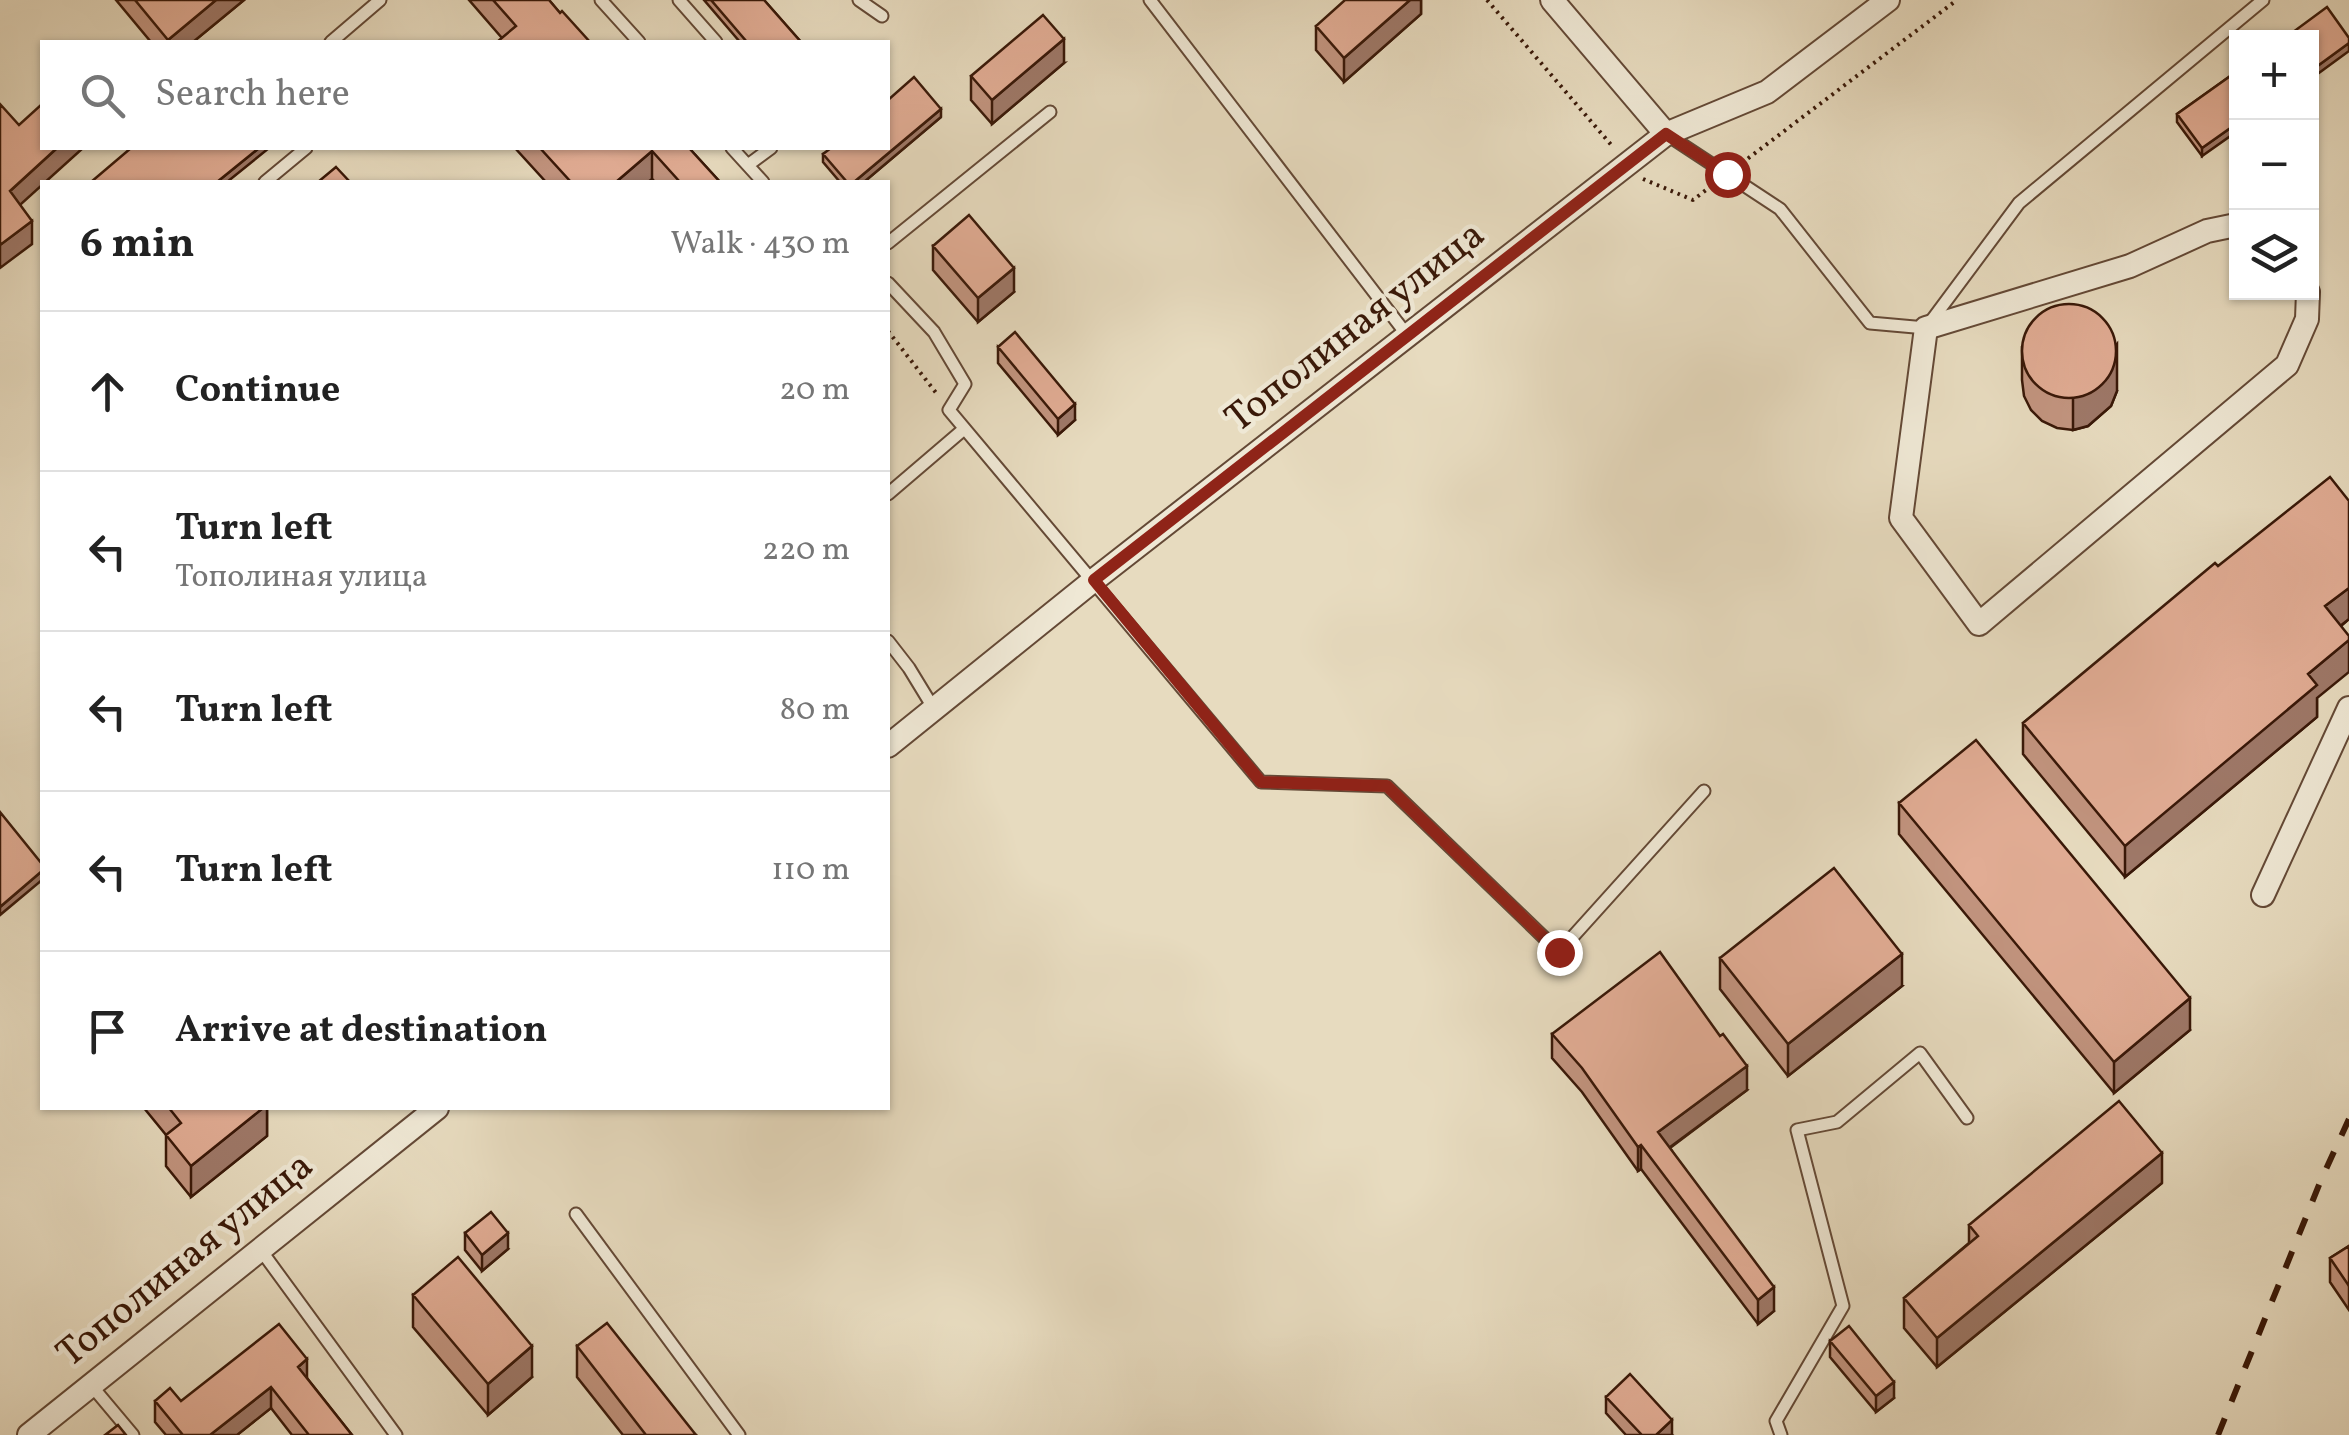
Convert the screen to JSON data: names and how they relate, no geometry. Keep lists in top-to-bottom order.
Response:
{
  "streets": {
    "street": ["Тополиная улица"]
  },
  "page": {
    "map_buttons": ["+", "−"],
    "search": "Search here",
    "heading": ["6 min", "Walk · 430 m"],
    "list": [
      ["Continue", "20 m"],
      ["Turn left", "Тополиная улица", "220 m"],
      ["Turn left", "80 m"],
      ["Turn left", "110 m"],
      "Arrive at destination"
    ]
  }
}
